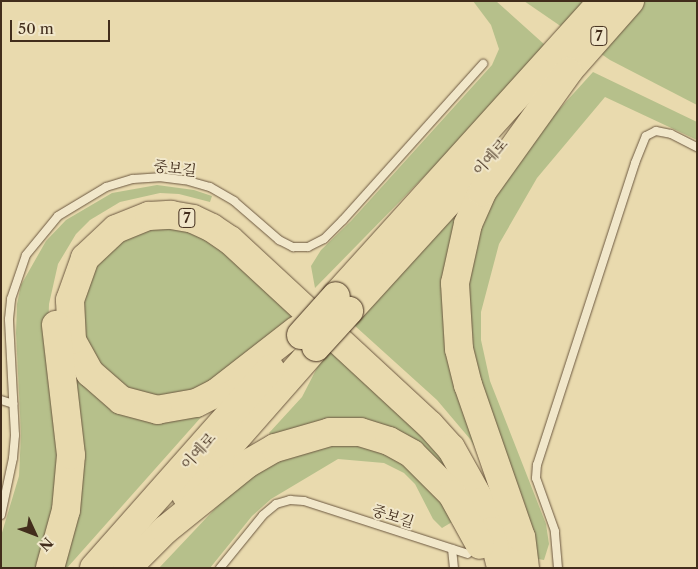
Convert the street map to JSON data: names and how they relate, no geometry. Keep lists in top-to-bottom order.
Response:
{
  "streets": {
    "highway": ["7", "이예로"],
    "lane": ["중보길"]
  },
  "crossings": [
    ["7", "이예로"]
  ],
  "scale_bar": "50 m",
  "north": "bottom right"
}
